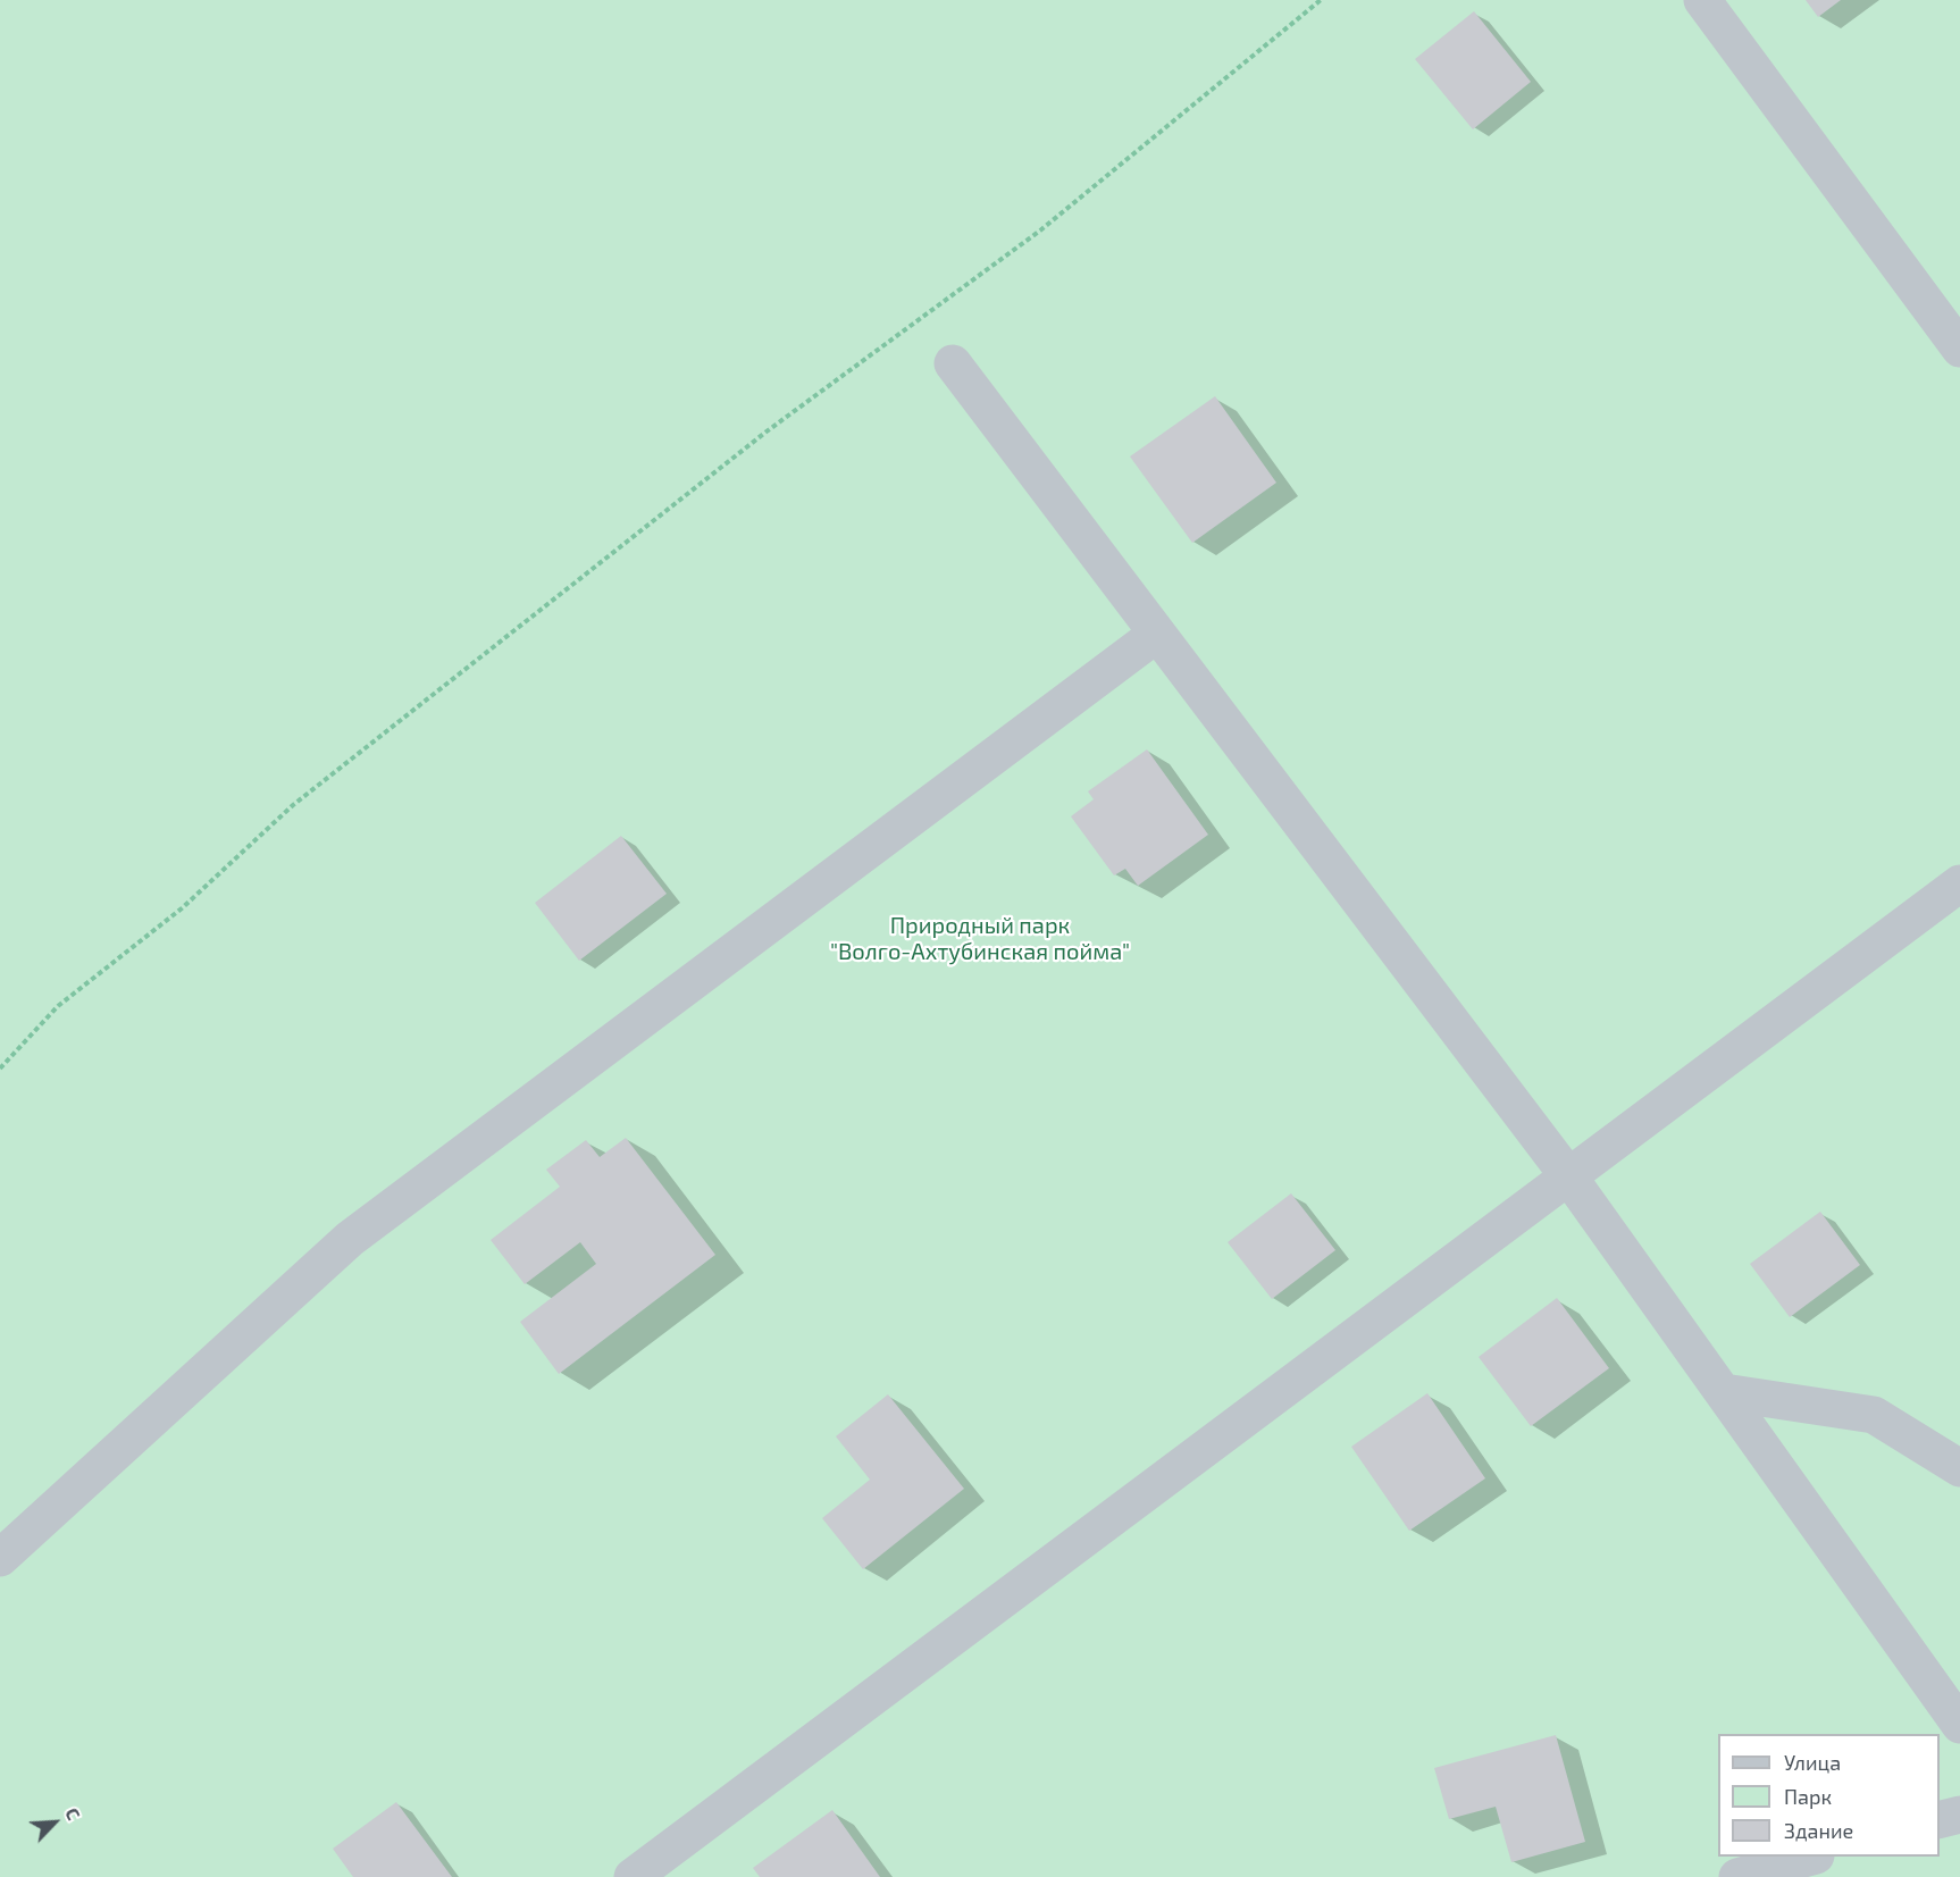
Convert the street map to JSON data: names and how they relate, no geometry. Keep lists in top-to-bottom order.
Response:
{
  "parks": ["Природный парк \"Волго-Ахтубинская пойма\""],
  "legend": ["Улица", "Парк", "Здание"],
  "north": "top right"
}
